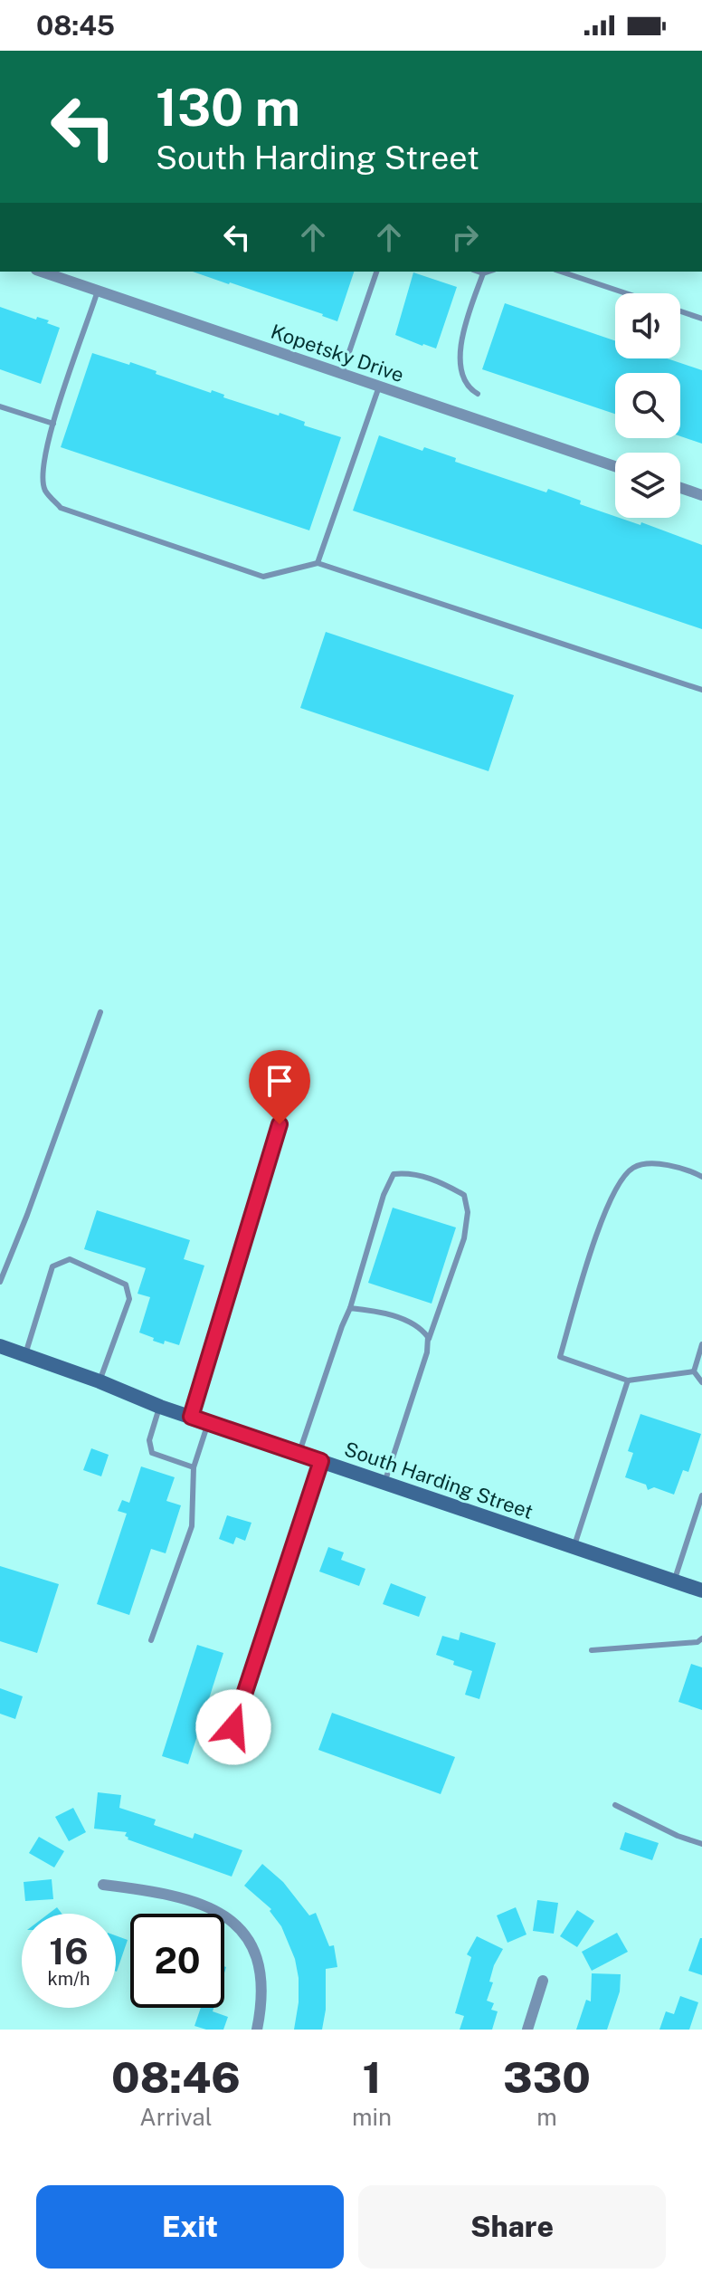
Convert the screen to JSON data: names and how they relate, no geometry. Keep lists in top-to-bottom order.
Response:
{
  "streets": {
    "street": ["Kopetsky Drive", "South Harding Street"]
  },
  "page": {
    "status": "08:45",
    "turn": ["130 m", "South Harding Street"],
    "speed": "16 km/h",
    "limit": "20",
    "eta": [
      "08:46",
      "Arrival",
      "1",
      "min",
      "330",
      "m"
    ],
    "buttons": ["Exit", "Share"]
  }
}
